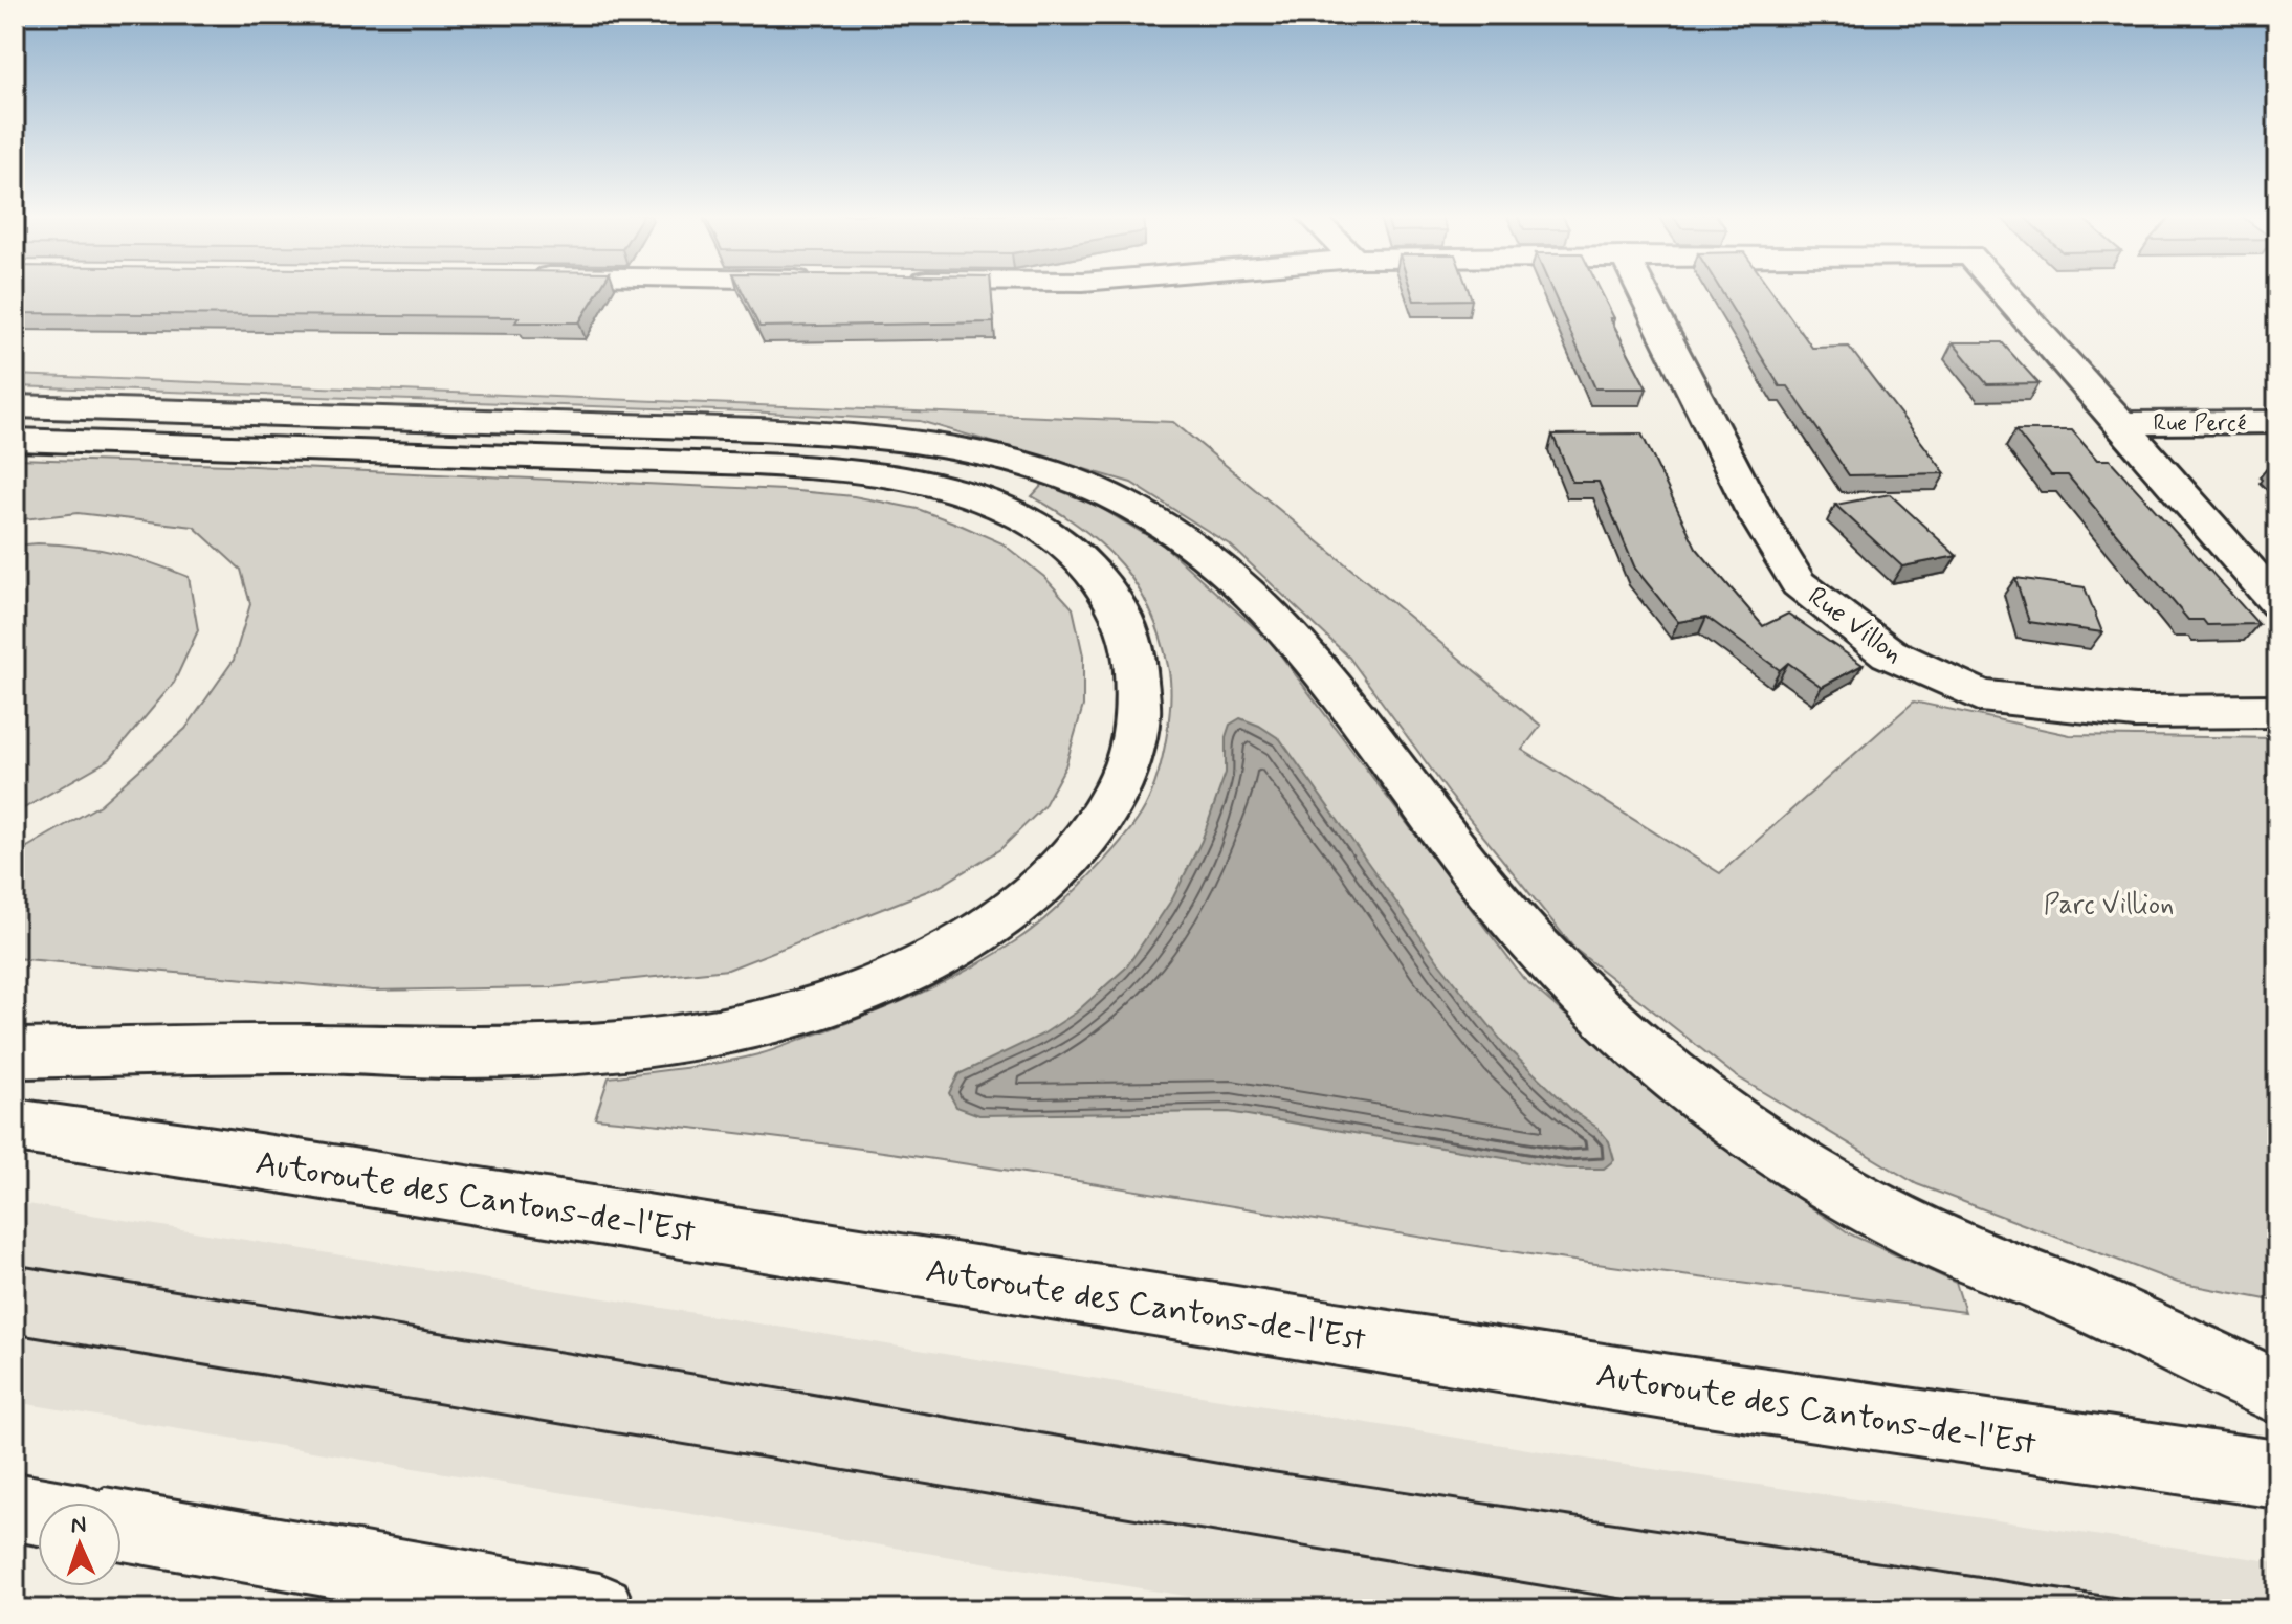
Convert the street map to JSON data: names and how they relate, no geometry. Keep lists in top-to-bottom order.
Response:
{
  "streets": {
    "main road": ["Rue Percé", "Rue Villon", "Autoroute des Cantons-de-l'Est"]
  },
  "parks": ["Parc Villion"],
  "north": "top"
}
